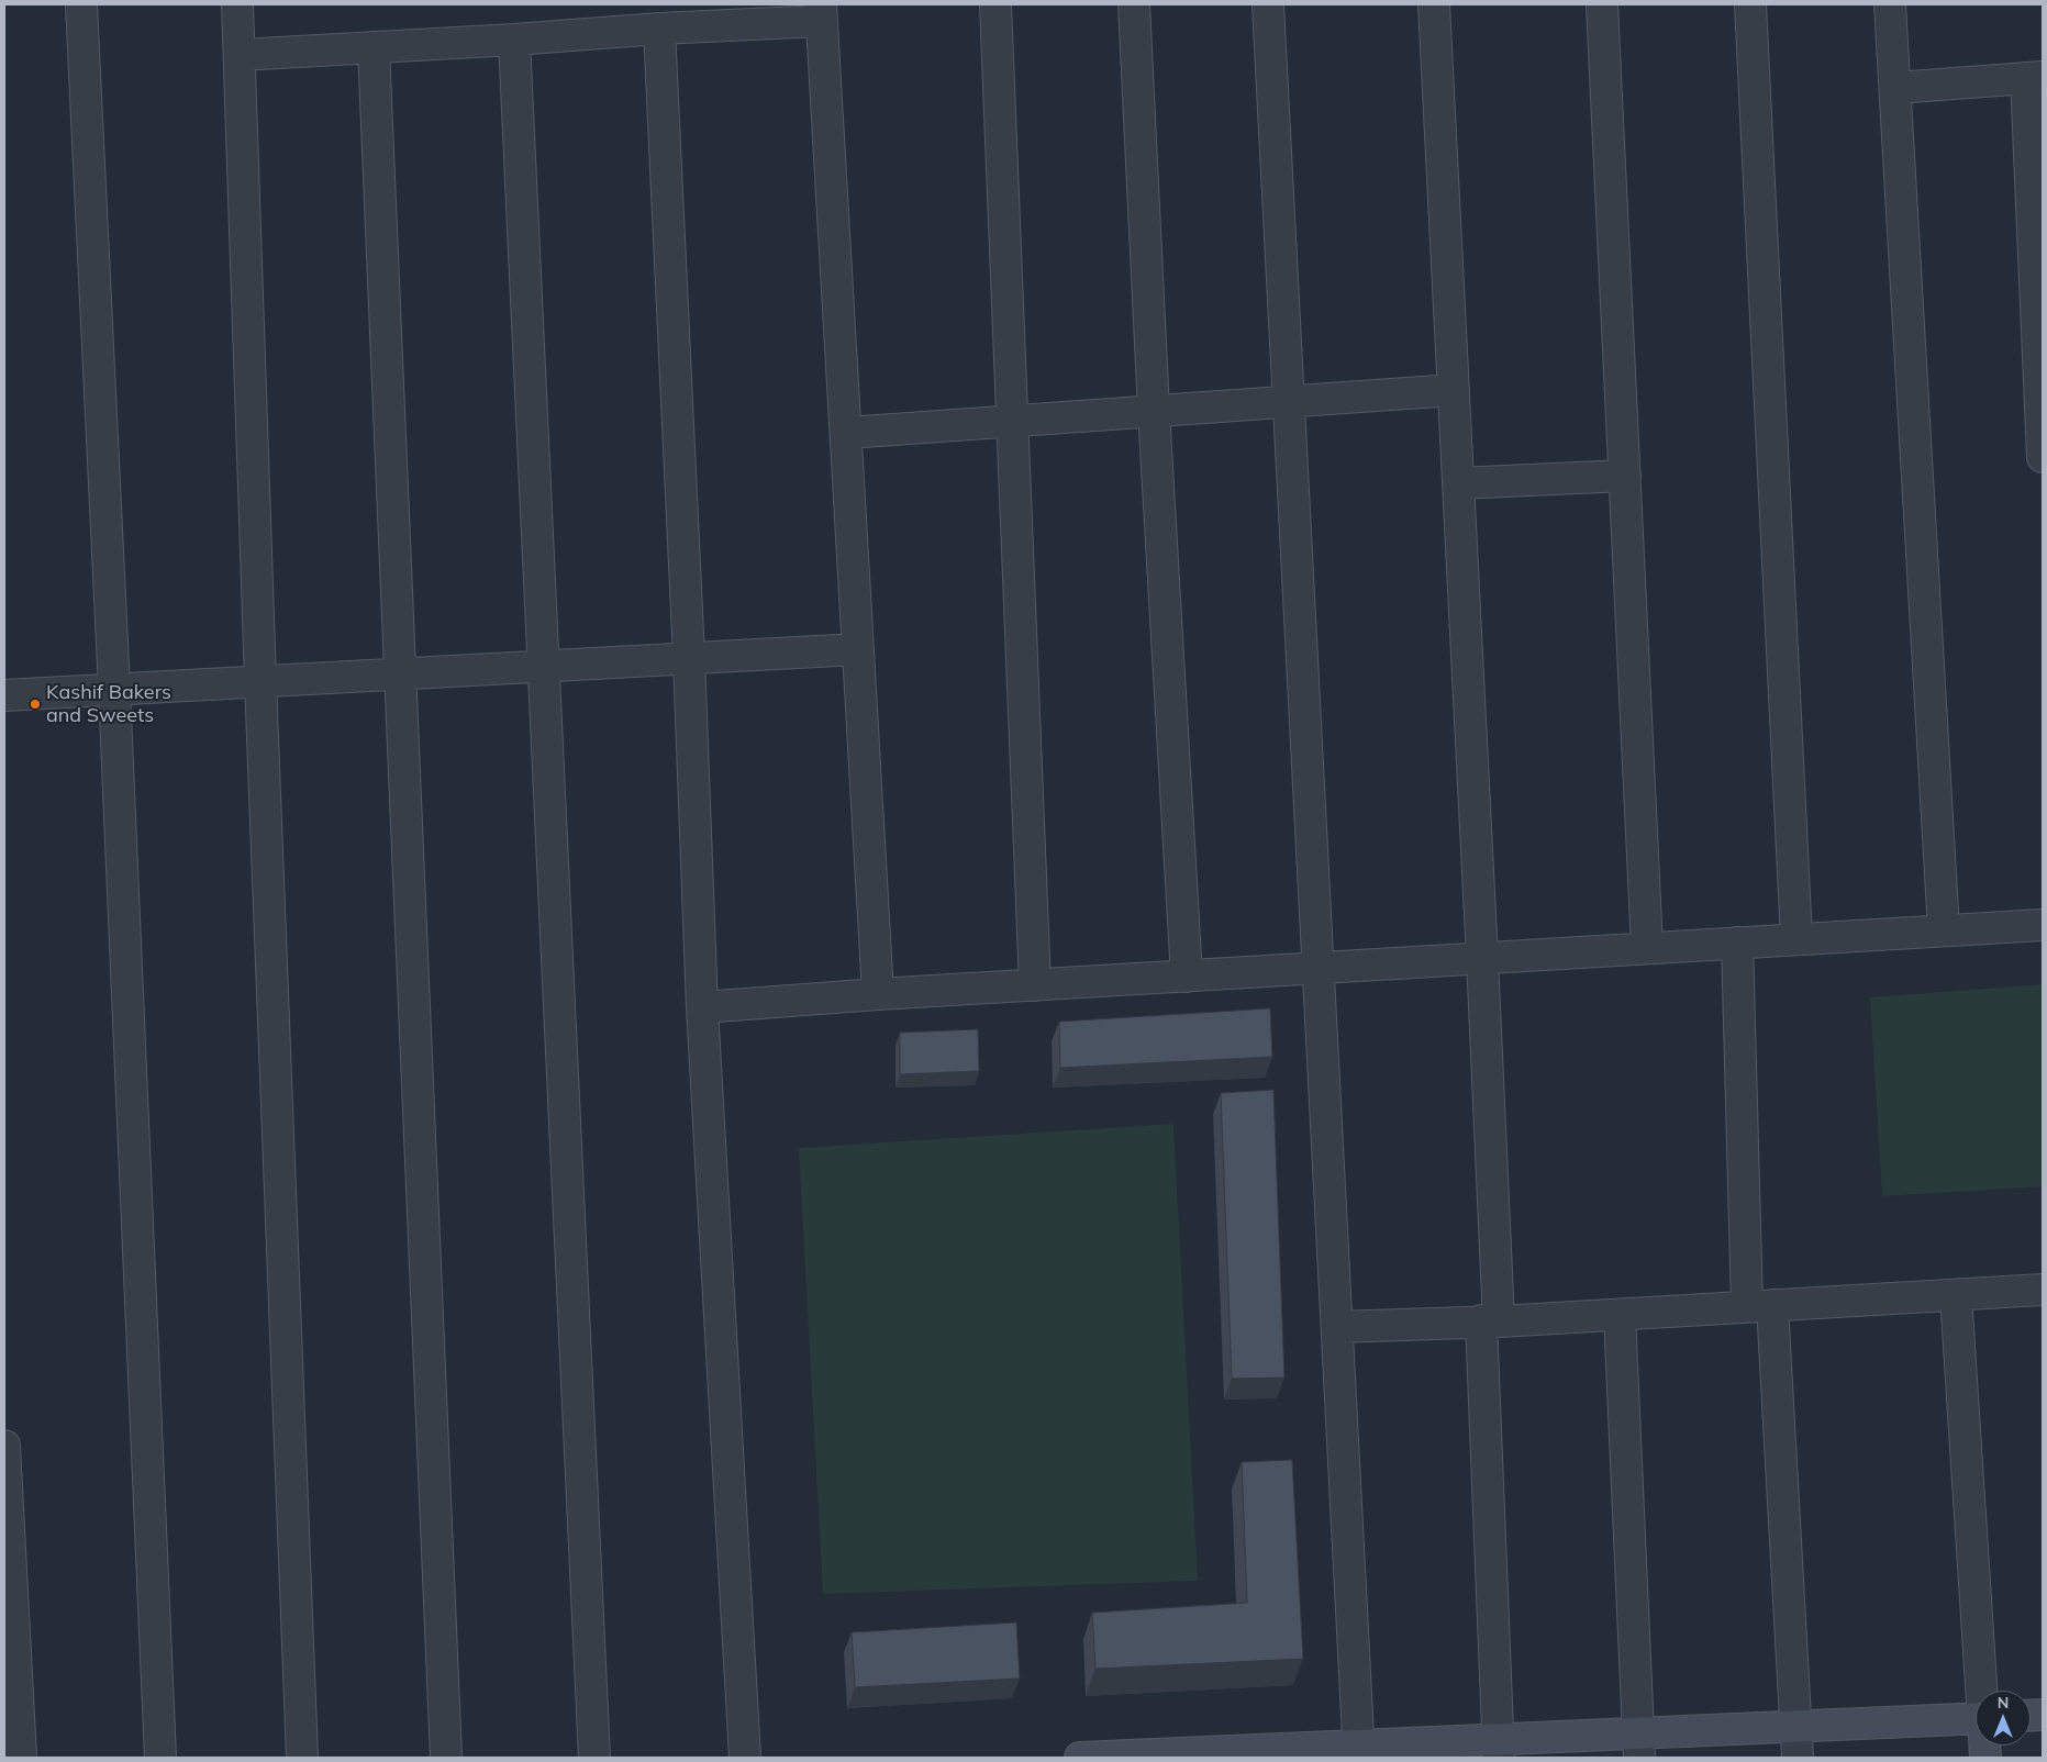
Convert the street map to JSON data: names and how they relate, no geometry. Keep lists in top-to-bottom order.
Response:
{
  "places": ["Kashif Bakers and Sweets"],
  "north": "top"
}
